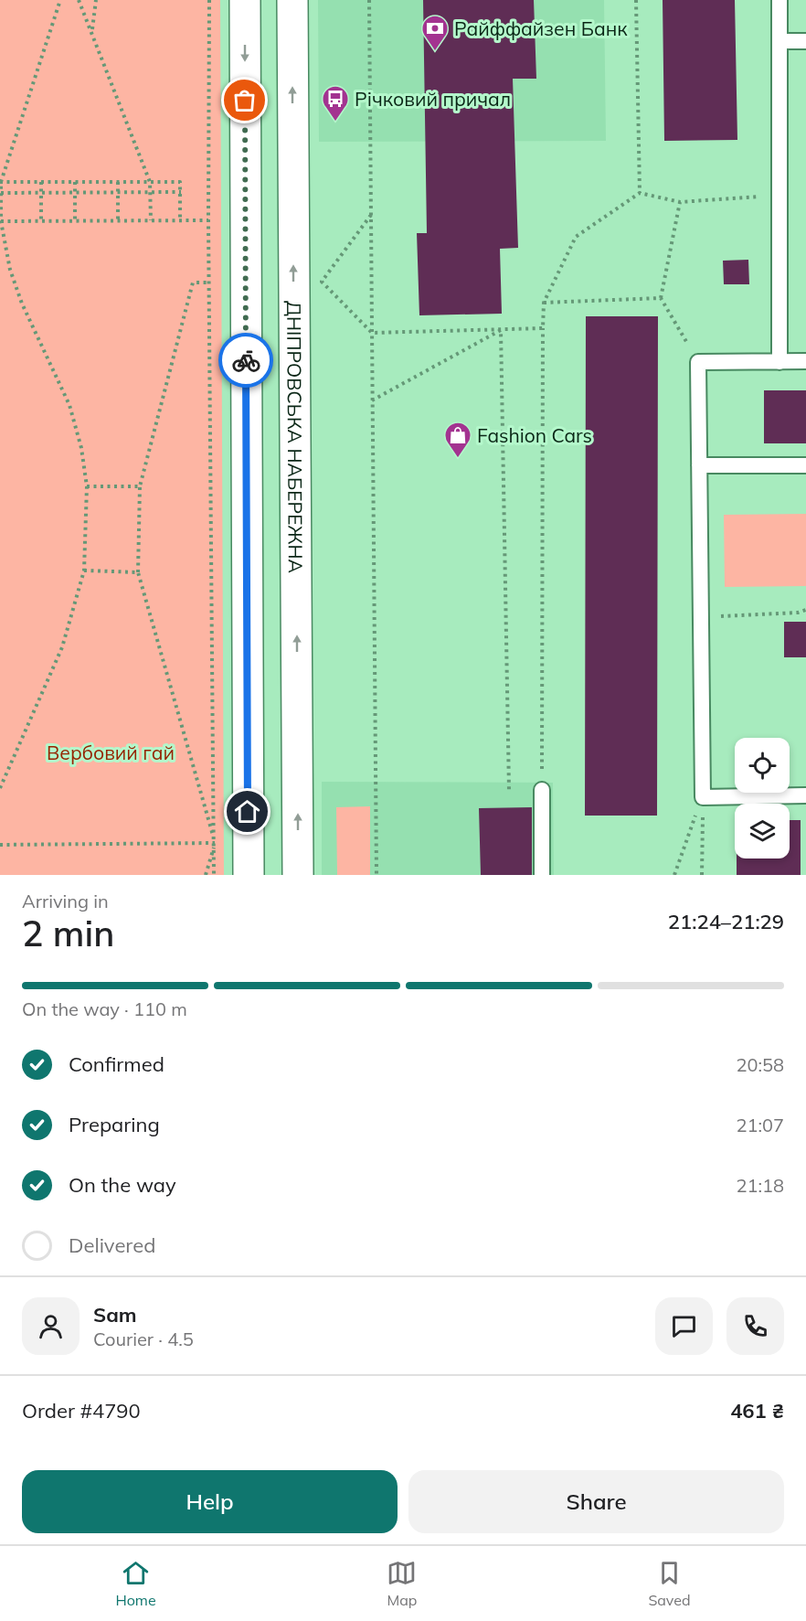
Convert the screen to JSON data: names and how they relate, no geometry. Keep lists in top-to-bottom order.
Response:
{
  "streets": {
    "main road": ["ДНІПРОВСЬКА НАБЕРЕЖНА"]
  },
  "parks": ["Вербовий гай"],
  "places": {
    "bank": ["Райффайзен Банк"],
    "bus stop": ["Річковий причал"],
    "shop": ["Fashion Cars"]
  },
  "page": {
    "heading": ["2 min", "Arriving in", "21:24–21:29"],
    "panel": [
      "Sam",
      "Courier · 4.5",
      "Order #4790",
      "461 ₴"
    ],
    "bar": "On the way · 110 m",
    "list": [
      ["Confirmed", "20:58"],
      ["Preparing", "21:07"],
      ["On the way", "21:18"],
      "Delivered"
    ],
    "buttons": ["Help", "Share"],
    "tabs": ["Home", "Map", "Saved"]
  }
}
